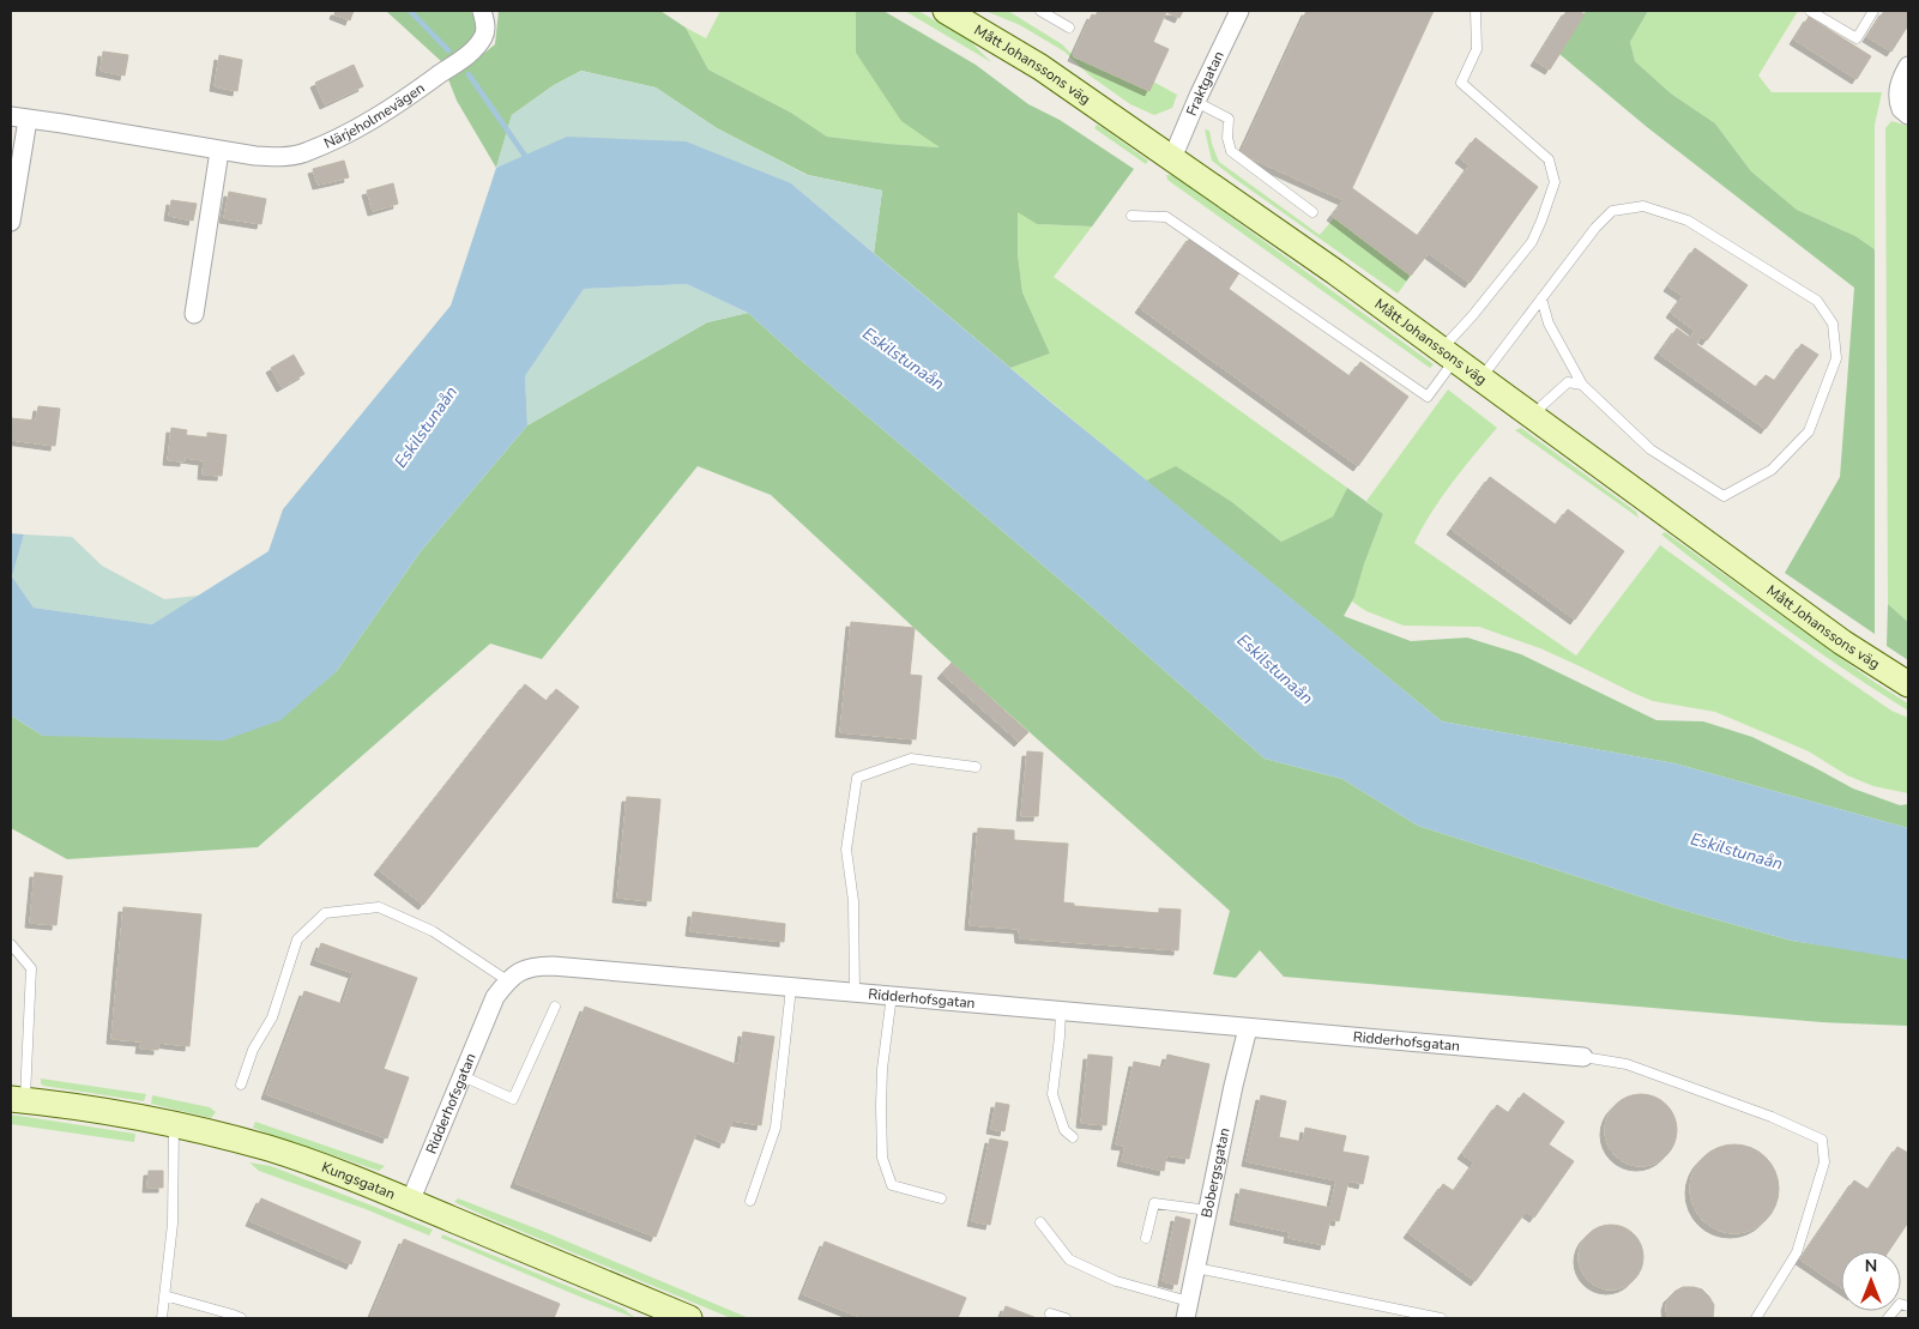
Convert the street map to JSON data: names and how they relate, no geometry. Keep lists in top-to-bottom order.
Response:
{
  "streets": {
    "street": [
      "Mått Johanssons väg",
      "Fraktgatan",
      "Närjeholmevägen",
      "Ridderhofsgatan",
      "Bobergsgatan",
      "Kungsgatan"
    ]
  },
  "crossings": [
    ["Mått Johanssons väg", "Fraktgatan"],
    ["Ridderhofsgatan", "Bobergsgatan"],
    ["Ridderhofsgatan", "Kungsgatan"]
  ],
  "water": ["Eskilstunaån"],
  "north": "top"
}
